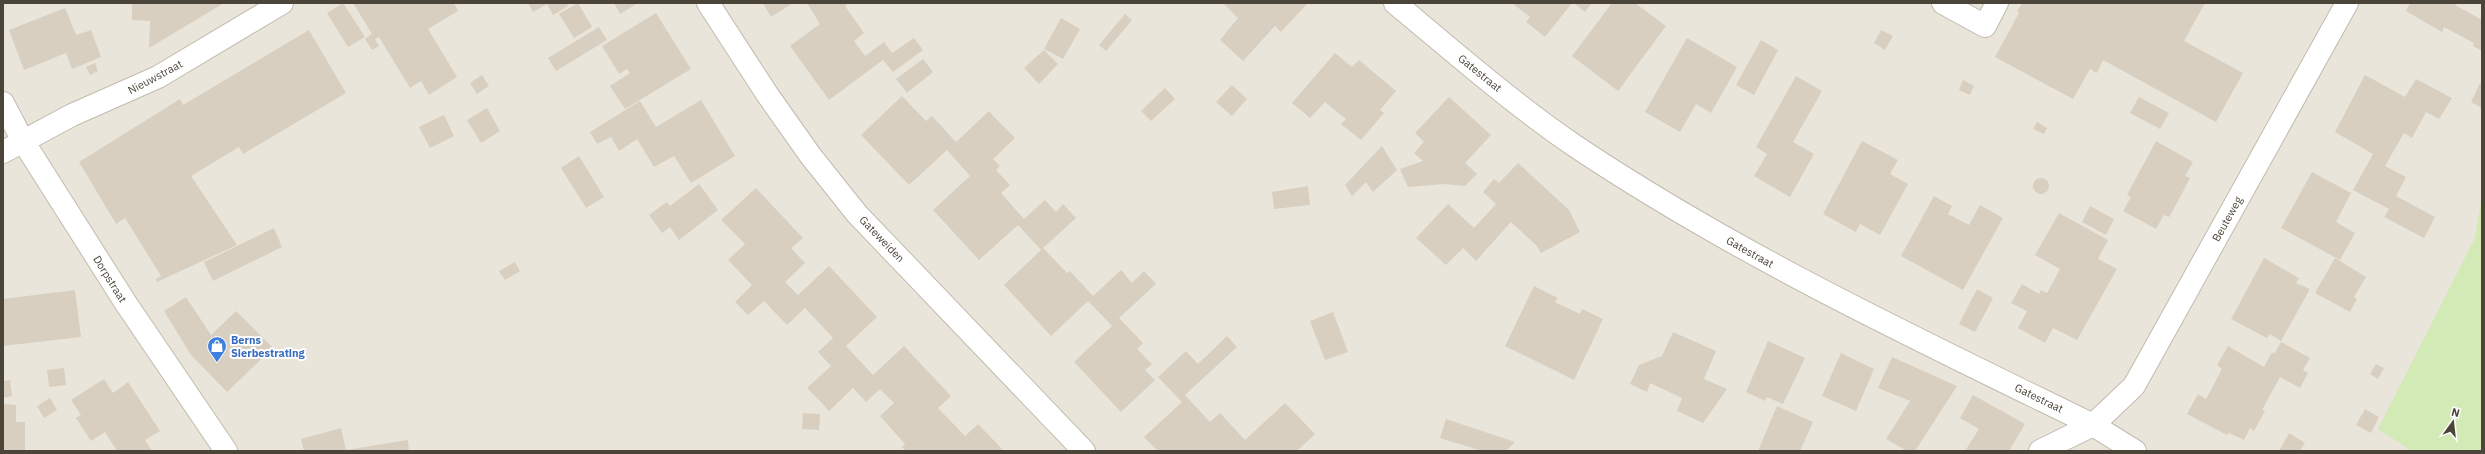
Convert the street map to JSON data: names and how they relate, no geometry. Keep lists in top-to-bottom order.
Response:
{
  "streets": {
    "street": [
      "Gatestraat",
      "Nieuwstraat",
      "Beuteweg",
      "Gateweiden",
      "Dorpstraat"
    ]
  },
  "crossings": [
    ["Gatestraat", "Beuteweg"],
    ["Nieuwstraat", "Dorpstraat"]
  ],
  "places": {
    "shop": ["Berns Sierbestrating"]
  },
  "north": "top"
}
